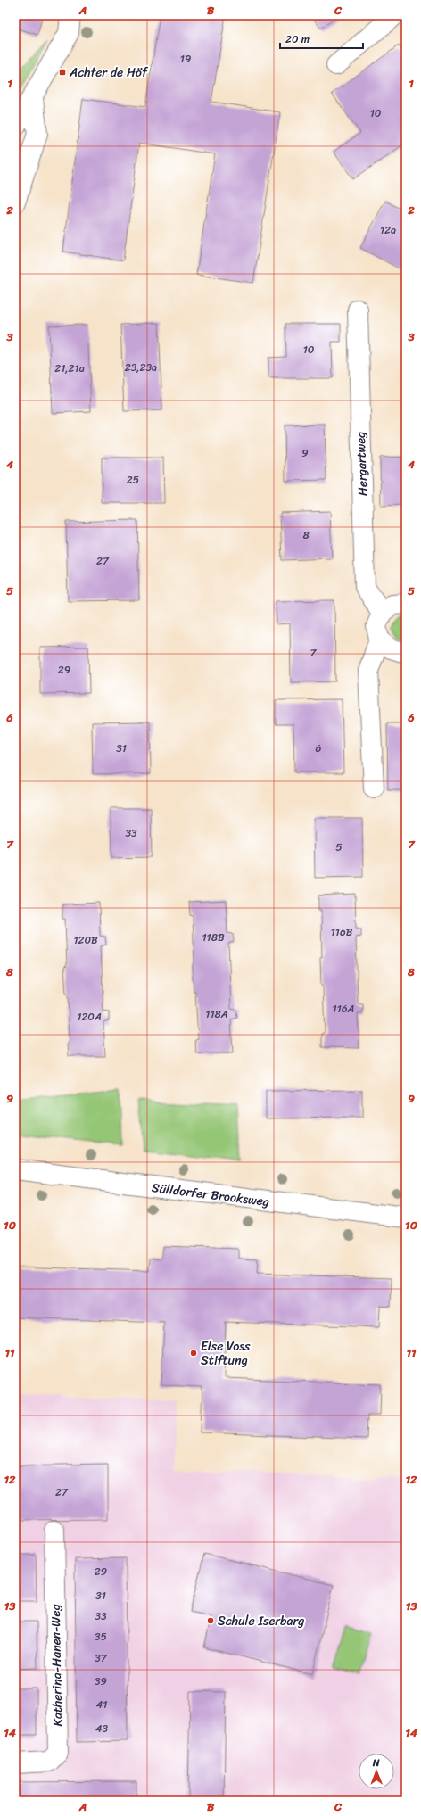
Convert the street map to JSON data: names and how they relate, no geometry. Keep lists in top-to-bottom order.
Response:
{
  "streets": {
    "street": ["Hergartweg", "Sülldorfer Brooksweg", "Katherina-Hanen-Weg"]
  },
  "places": {
    "transit": ["Achter de Höf"],
    "other": ["Else Voss Stiftung", "Schule Iserbarg"]
  },
  "house_numbers": [
    "19",
    "10",
    "12a",
    "10",
    "23,23a",
    "21,21a",
    "9",
    "25",
    "8",
    "27",
    "7",
    "29",
    "31",
    "6",
    "33",
    "5",
    "116B",
    "118B",
    "120B",
    "116A",
    "118A",
    "120A",
    "27",
    "29",
    "31",
    "33",
    "35",
    "37",
    "39",
    "41",
    "43"
  ],
  "scale_bar": "20 m",
  "north": "top",
  "grid": {
    "columns": ["A", "B", "C"],
    "rows": [
      "1",
      "2",
      "3",
      "4",
      "5",
      "6",
      "7",
      "8",
      "9",
      "10",
      "11",
      "12",
      "13",
      "14"
    ]
  }
}
